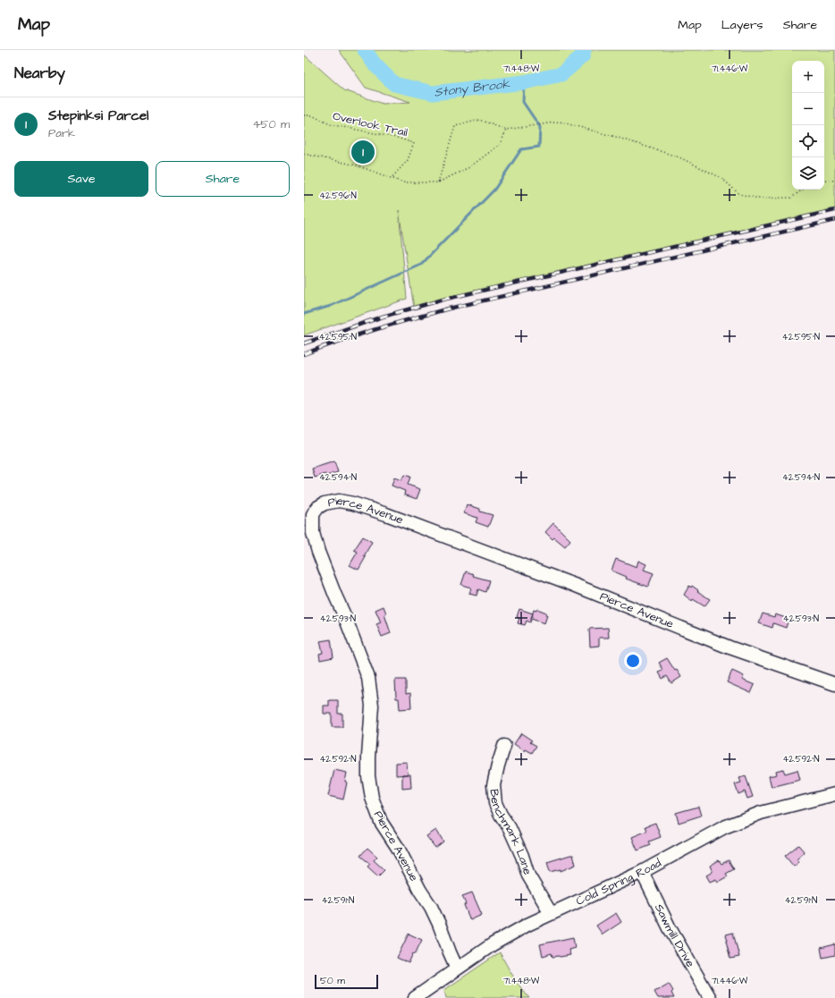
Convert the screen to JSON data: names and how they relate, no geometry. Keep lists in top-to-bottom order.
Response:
{
  "streets": {
    "street": [
      "Pierce Avenue",
      "Benchmark Lane",
      "Cold Spring Road",
      "Sawmill Drive"
    ],
    "path": ["Overlook Trail"]
  },
  "crossings": [
    ["Pierce Avenue", "Cold Spring Road"],
    ["Benchmark Lane", "Cold Spring Road"],
    ["Cold Spring Road", "Sawmill Drive"]
  ],
  "water": ["Stony Brook"],
  "scale_bar": "50 m",
  "page": {
    "header": "Map",
    "nav": ["Map", "Layers", "Share"],
    "heading": "Nearby",
    "map_buttons": ["+", "−"],
    "list": [
      {
        "mark": "1",
        "name": "Stepinksi Parcel",
        "note": "Park",
        "value": "450 m"
      }
    ],
    "pins": "1",
    "buttons": ["Save", "Share"],
    "scale": "50 m"
  },
  "coordinates": [
    "71.448°W",
    "71.446°W",
    "42.596°N",
    "42.595°N",
    "42.594°N",
    "42.593°N",
    "42.592°N",
    "42.591°N"
  ]
}
